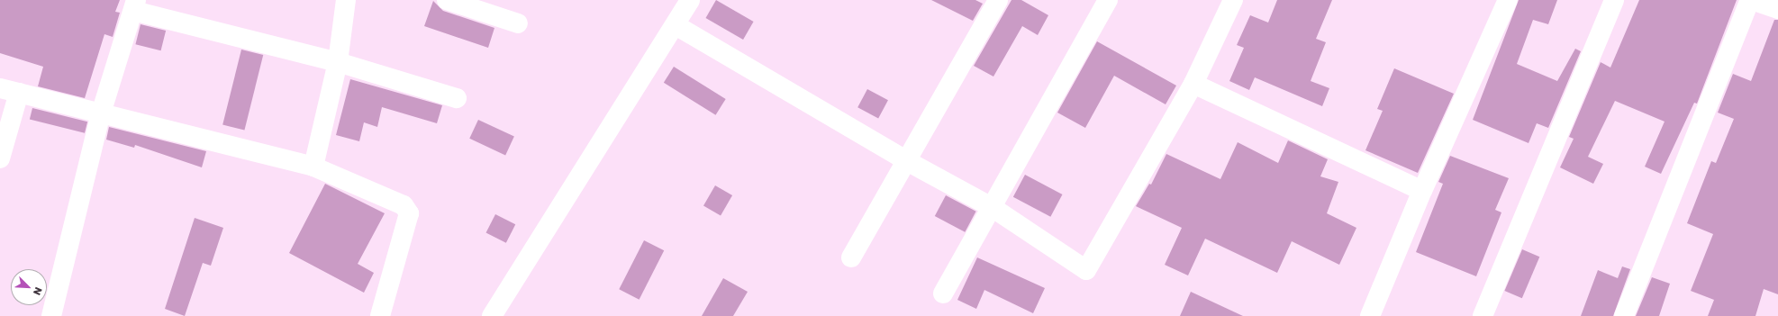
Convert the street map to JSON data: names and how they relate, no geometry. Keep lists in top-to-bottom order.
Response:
{
  "north": "bottom right"
}
